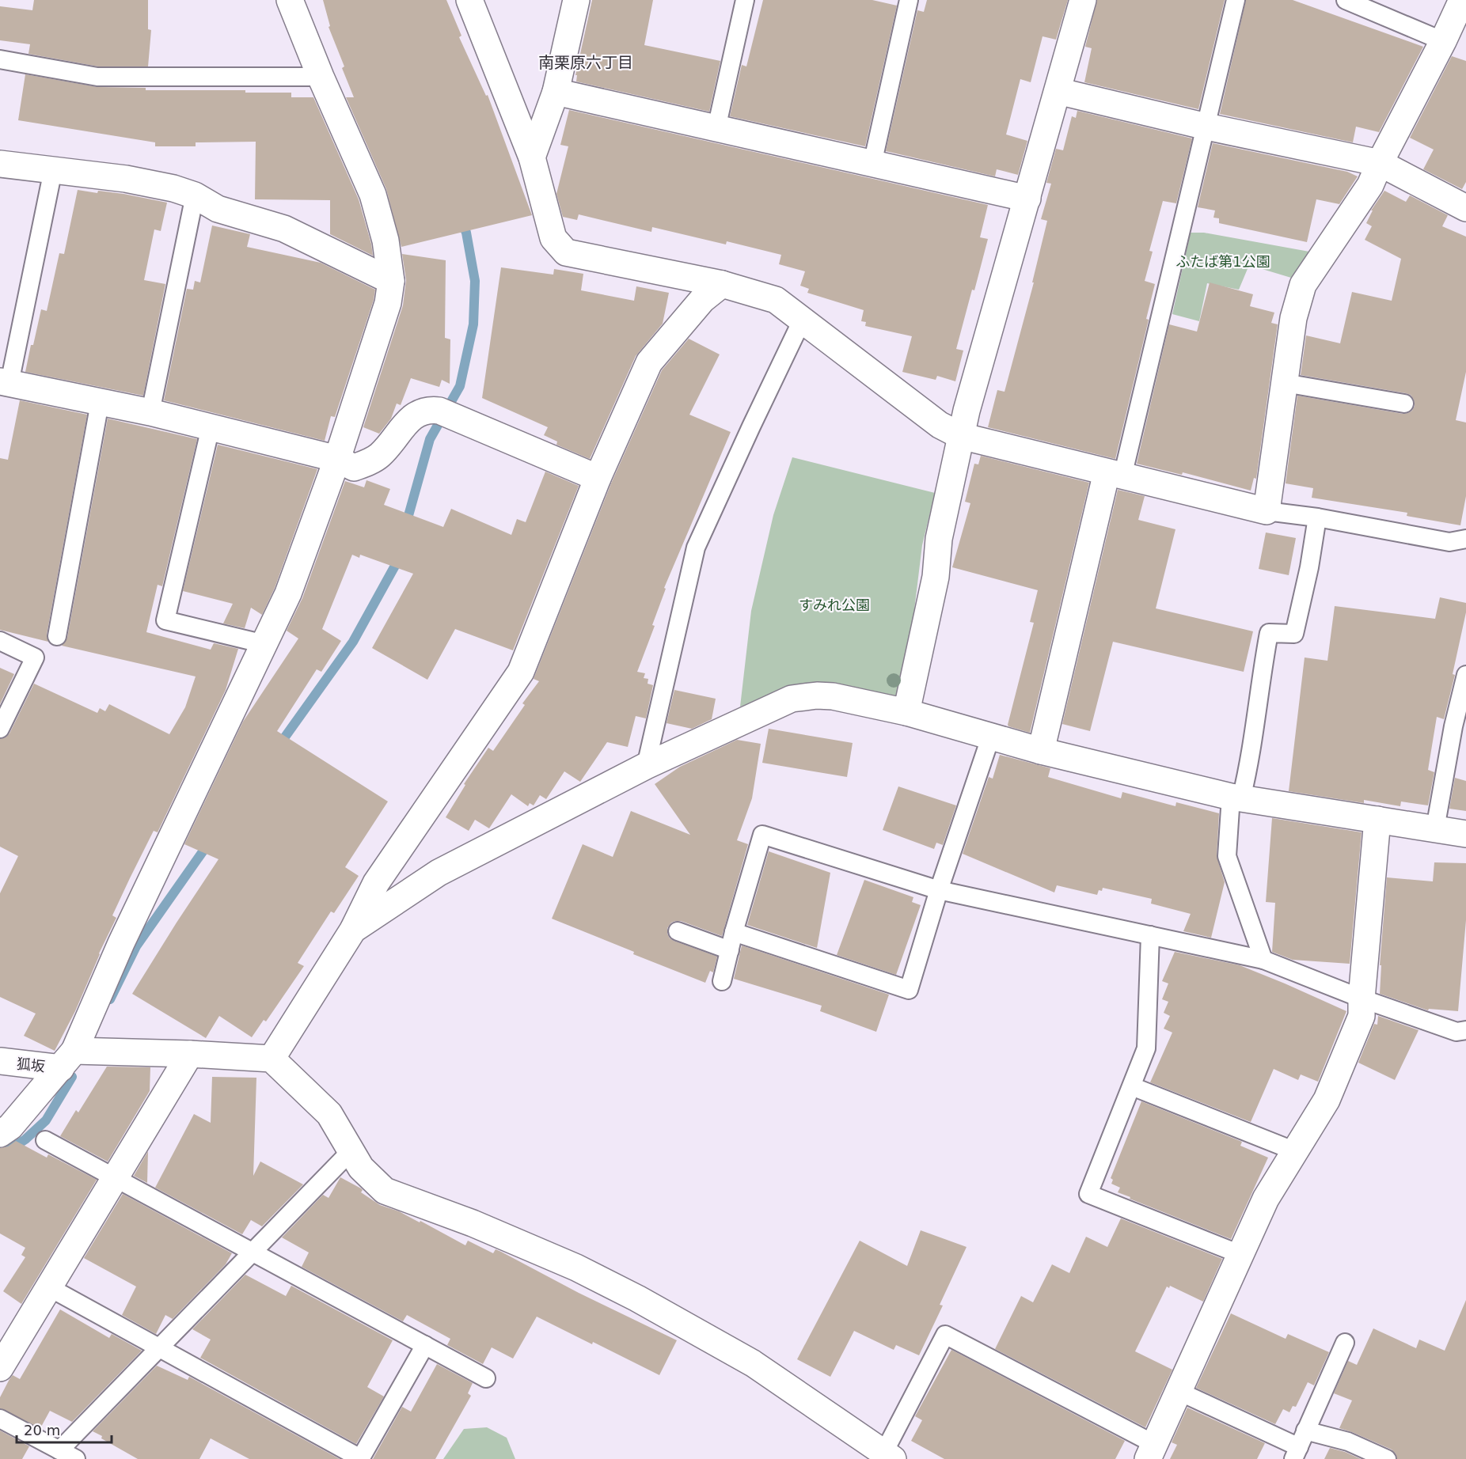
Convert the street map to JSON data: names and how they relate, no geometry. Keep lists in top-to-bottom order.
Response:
{
  "streets": {
    "street": ["狐坂"]
  },
  "districts": ["南栗原六丁目"],
  "parks": ["ふたば第1公園", "すみれ公園"],
  "scale_bar": "20 m"
}
